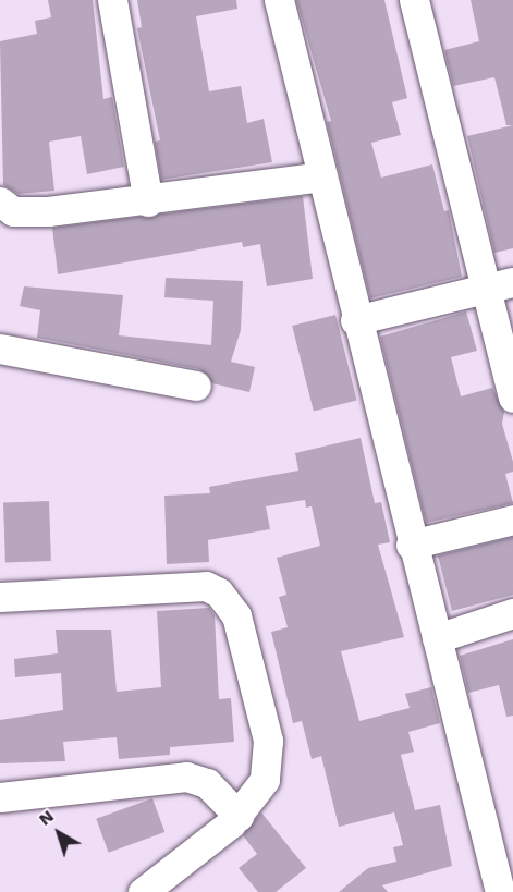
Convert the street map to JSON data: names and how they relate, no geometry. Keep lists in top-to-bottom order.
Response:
{
  "north": "top left"
}
